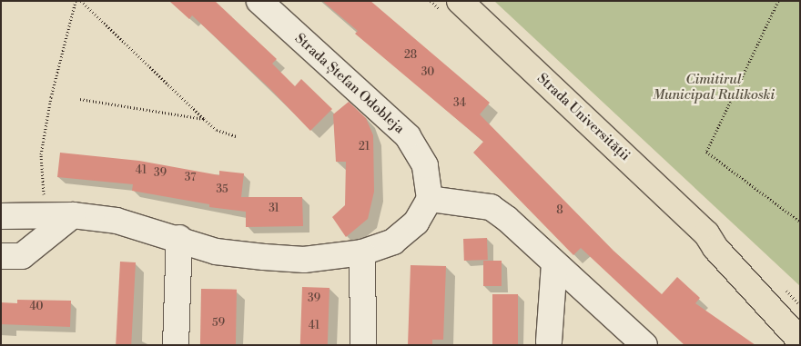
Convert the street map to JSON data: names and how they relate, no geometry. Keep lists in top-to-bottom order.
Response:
{
  "streets": {
    "main road": ["Strada Universității"],
    "street": ["Strada Ștefan Odobleja"]
  },
  "parks": ["Cimitirul Municipal Rulikoski"],
  "house_numbers": [
    "28",
    "30",
    "34",
    "21",
    "41",
    "39",
    "37",
    "35",
    "31",
    "8",
    "39",
    "40",
    "59",
    "41"
  ]
}
